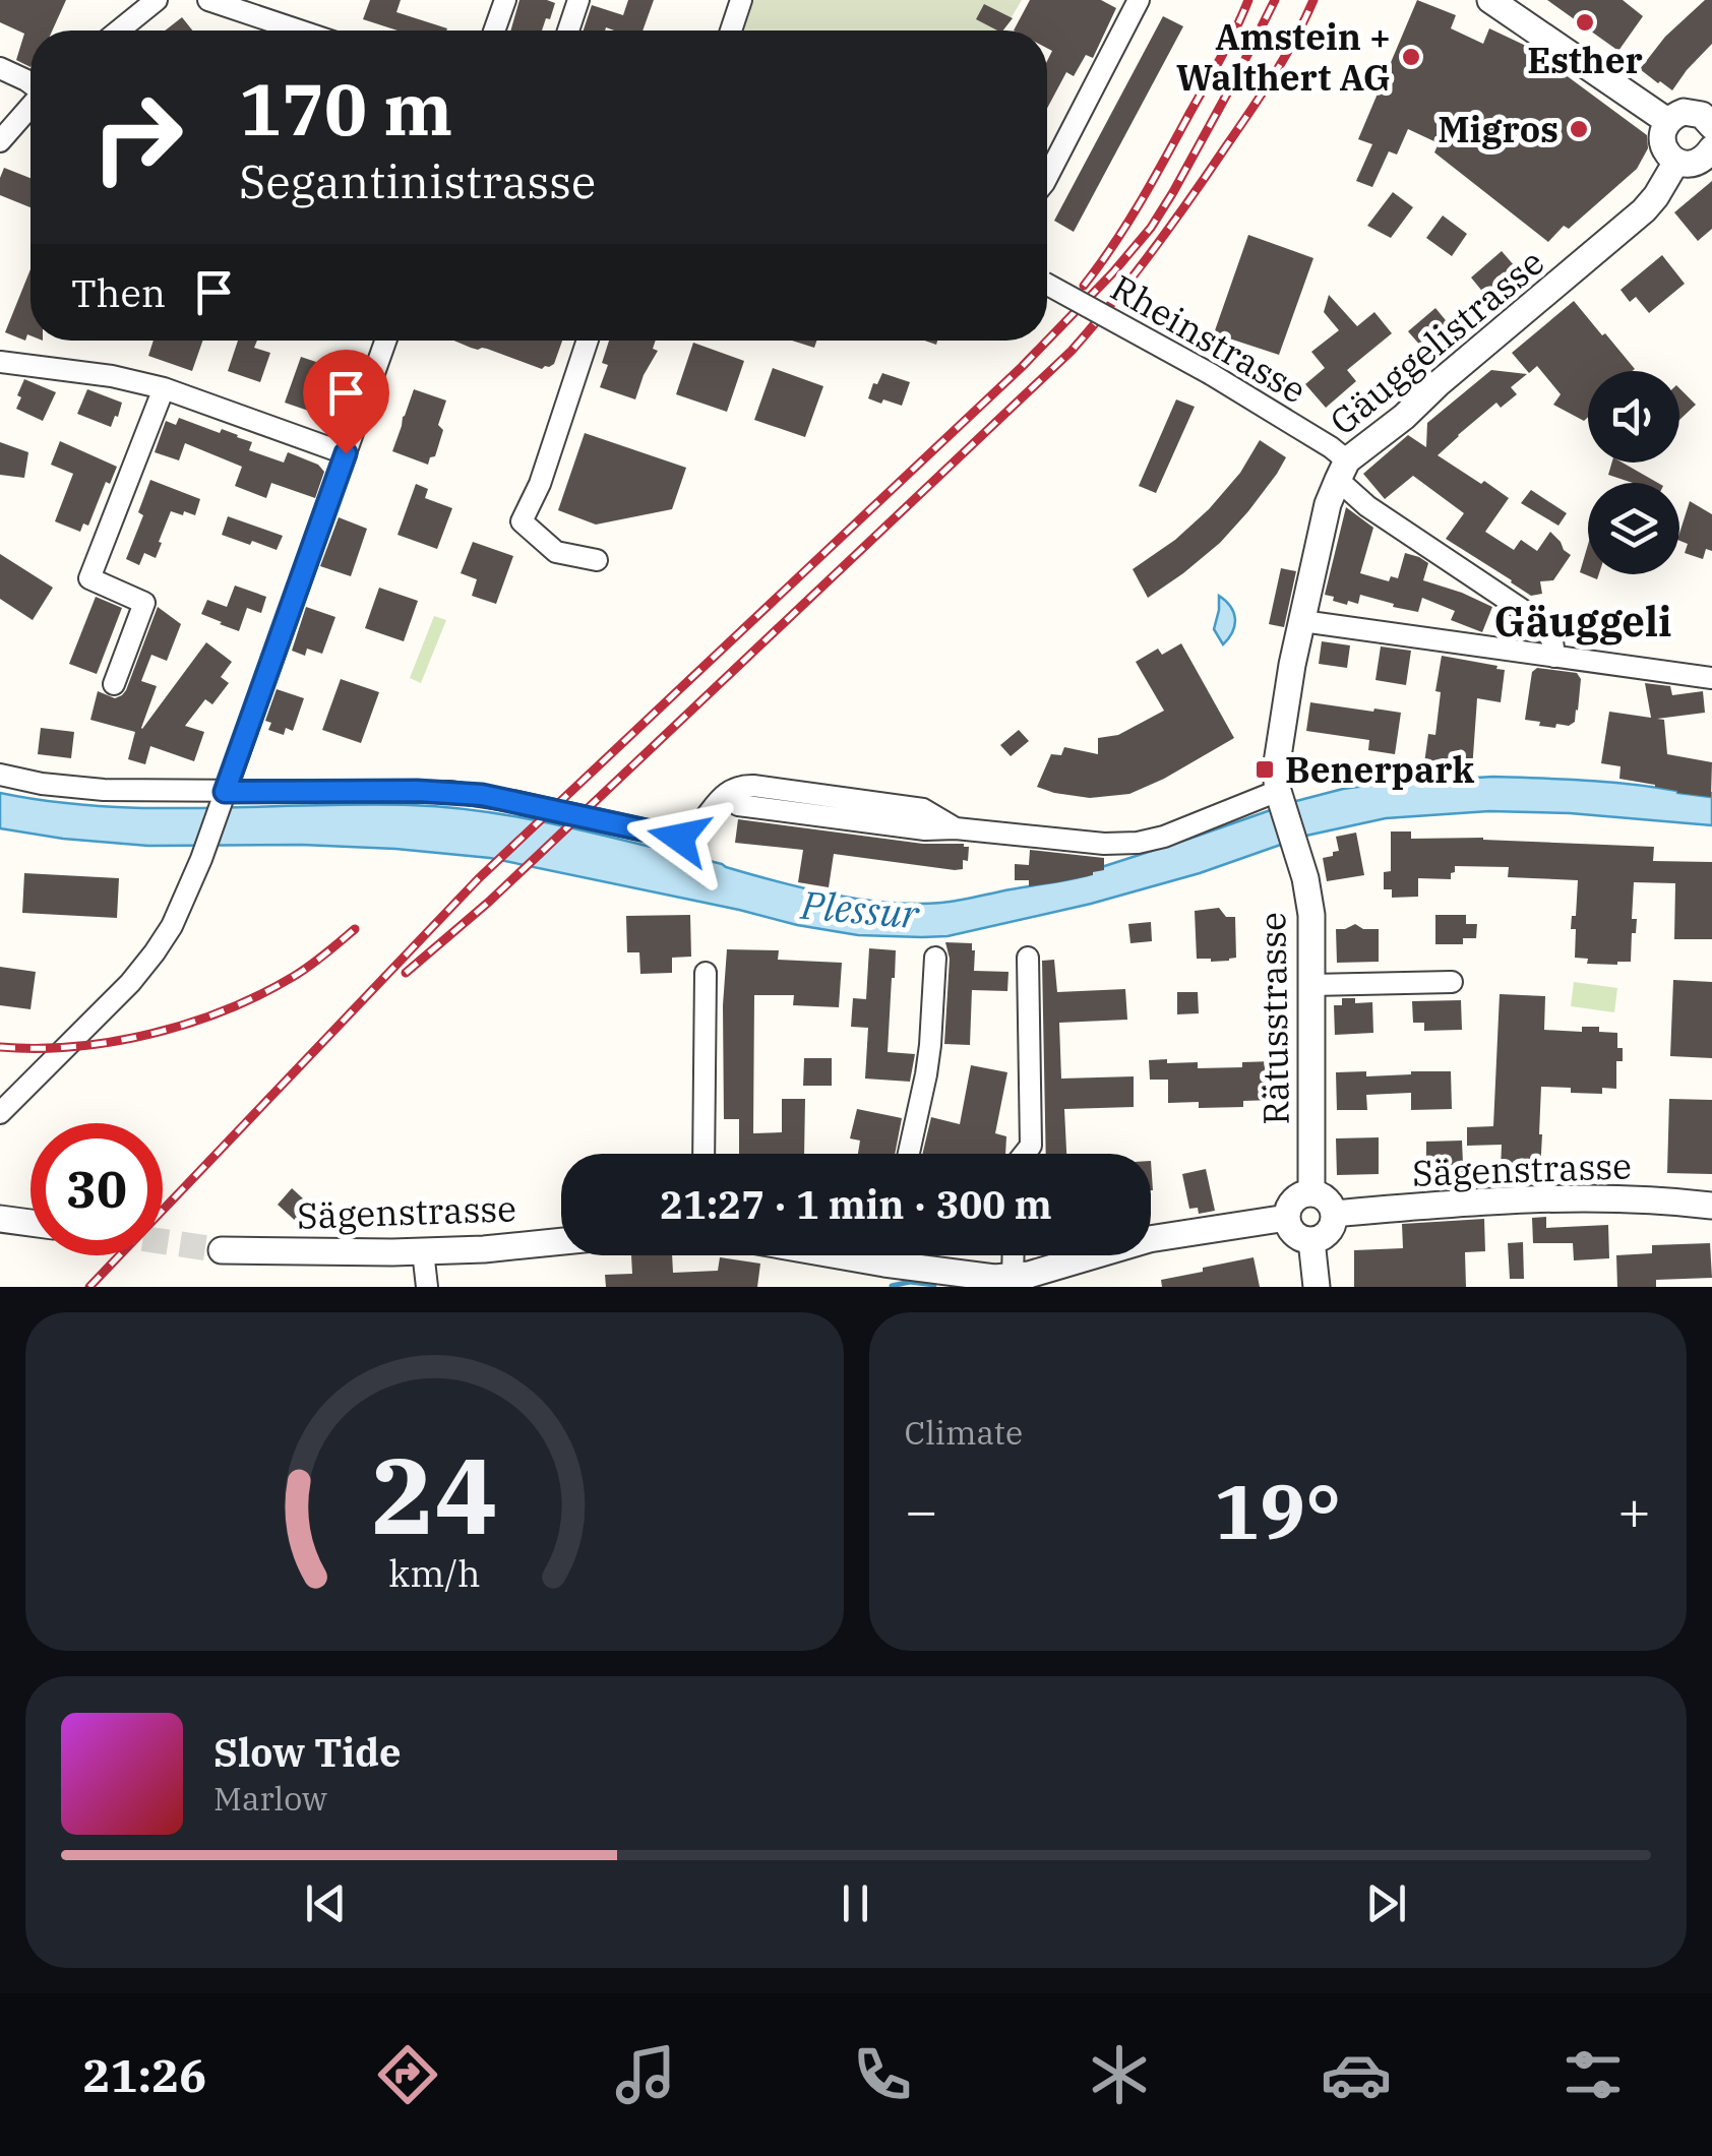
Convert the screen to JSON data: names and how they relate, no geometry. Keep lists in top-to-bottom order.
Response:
{
  "streets": {
    "street": [
      "Rheinstrasse",
      "Gäuggelistrasse",
      "Rätusstrasse",
      "Sägenstrasse"
    ]
  },
  "crossings": [
    ["Rheinstrasse", "Gäuggelistrasse"],
    ["Gäuggelistrasse", "Rätusstrasse"],
    ["Rätusstrasse", "Sägenstrasse"]
  ],
  "districts": ["Gäuggeli"],
  "water": ["Plessur"],
  "places": {
    "other": ["Esther", "Amstein + Walthert AG", "Migros"],
    "transit": ["Benerpark"]
  },
  "page": {
    "turn": ["170 m", "Segantinistrasse"],
    "then": "Then",
    "limit": "30",
    "trip": "21:27 · 1 min · 300 m",
    "tile": "Climate",
    "heat": ["−", "19°", "+"],
    "song": ["Slow Tide", "Marlow"],
    "tabs": "21:26",
    "gauge": ["24", "km/h"]
  }
}
